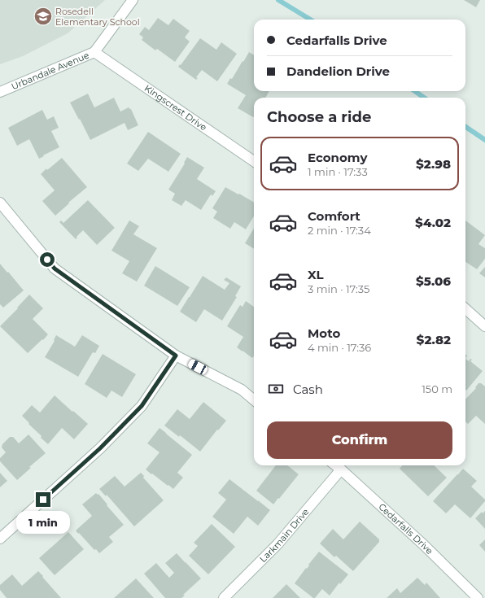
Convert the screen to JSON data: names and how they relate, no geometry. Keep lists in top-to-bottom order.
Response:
{
  "streets": {
    "street": [
      "Urbandale Avenue",
      "Kingscrest Drive",
      "Cedarfalls Drive",
      "Larkmain Drive"
    ]
  },
  "crossings": [
    ["Urbandale Avenue", "Kingscrest Drive"],
    ["Cedarfalls Drive", "Larkmain Drive"]
  ],
  "places": {
    "school or university": ["Rosedell Elementary School"]
  },
  "page": {
    "banner": ["Cedarfalls Drive", "Dandelion Drive"],
    "heading": "Choose a ride",
    "list": [
      {
        "name": "Economy",
        "note": "1 min · 17:33",
        "value": "$2.98"
      },
      {
        "name": "Comfort",
        "note": "2 min · 17:34",
        "value": "$4.02"
      },
      {
        "name": "XL",
        "note": "3 min · 17:35",
        "value": "$5.06"
      },
      {
        "name": "Moto",
        "note": "4 min · 17:36",
        "value": "$2.82"
      }
    ],
    "pay": ["Cash", "150 m"],
    "buttons": "Confirm",
    "bubble": "1 min"
  }
}
